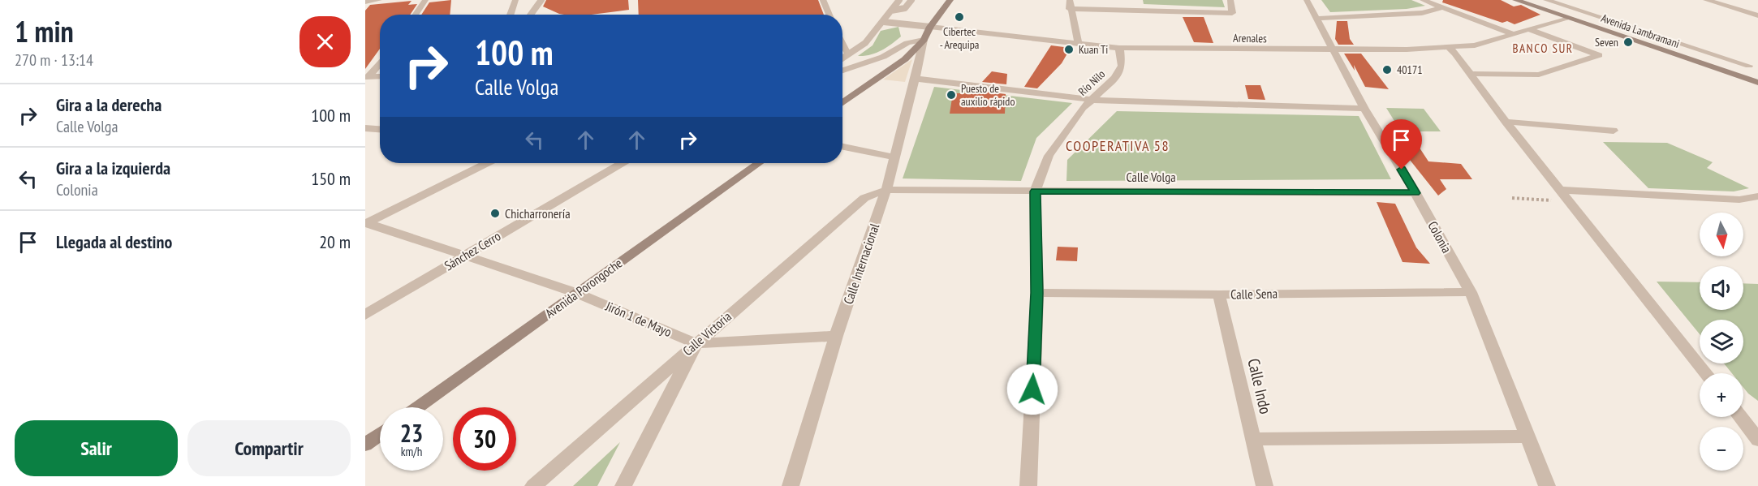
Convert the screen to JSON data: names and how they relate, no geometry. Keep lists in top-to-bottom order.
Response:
{
  "streets": {
    "main road": ["Avenida Lambramani", "Avenida Porongoche"],
    "street": [
      "Arenales",
      "Río Nilo",
      "Calle Volga",
      "Colonia",
      "Sánchez Cerro",
      "Calle Internacional",
      "Calle Sena",
      "Jirón 1 de Mayo",
      "Calle Victoria",
      "Calle Indo"
    ]
  },
  "crossings": [
    ["Avenida Lambramani", "Arenales"],
    ["Arenales", "Río Nilo"],
    ["Arenales", "Colonia"],
    ["Calle Volga", "Colonia"],
    ["Calle Volga", "Calle Internacional"],
    ["Calle Volga", "Calle Victoria"],
    ["Colonia", "Calle Sena"],
    ["Sánchez Cerro", "Jirón 1 de Mayo"],
    ["Calle Internacional", "Jirón 1 de Mayo"],
    ["Calle Internacional", "Calle Victoria"],
    ["Avenida Porongoche", "Jirón 1 de Mayo"],
    ["Calle Sena", "Calle Indo"],
    ["Jirón 1 de Mayo", "Calle Victoria"]
  ],
  "districts": ["BANCO SUR", "COOPERATIVA 58"],
  "places": [
    "Cibertec - Arequipa",
    "Seven",
    "Kuan Ti",
    "40171",
    "Puesto de auxilio rápido",
    "Chicharronería"
  ],
  "north": "bottom",
  "page": {
    "heading": ["1 min", "270 m · 13:14"],
    "turn": ["100 m", "Calle Volga"],
    "list": [
      {
        "name": "Gira a la derecha",
        "note": "Calle Volga",
        "value": "100 m"
      },
      {
        "name": "Gira a la izquierda",
        "note": "Colonia",
        "value": "150 m"
      },
      {
        "name": "Llegada al destino",
        "value": "20 m"
      }
    ],
    "map_buttons": ["+", "−"],
    "speed": "23 km/h",
    "limit": "30",
    "buttons": ["Salir", "Compartir"]
  }
}
